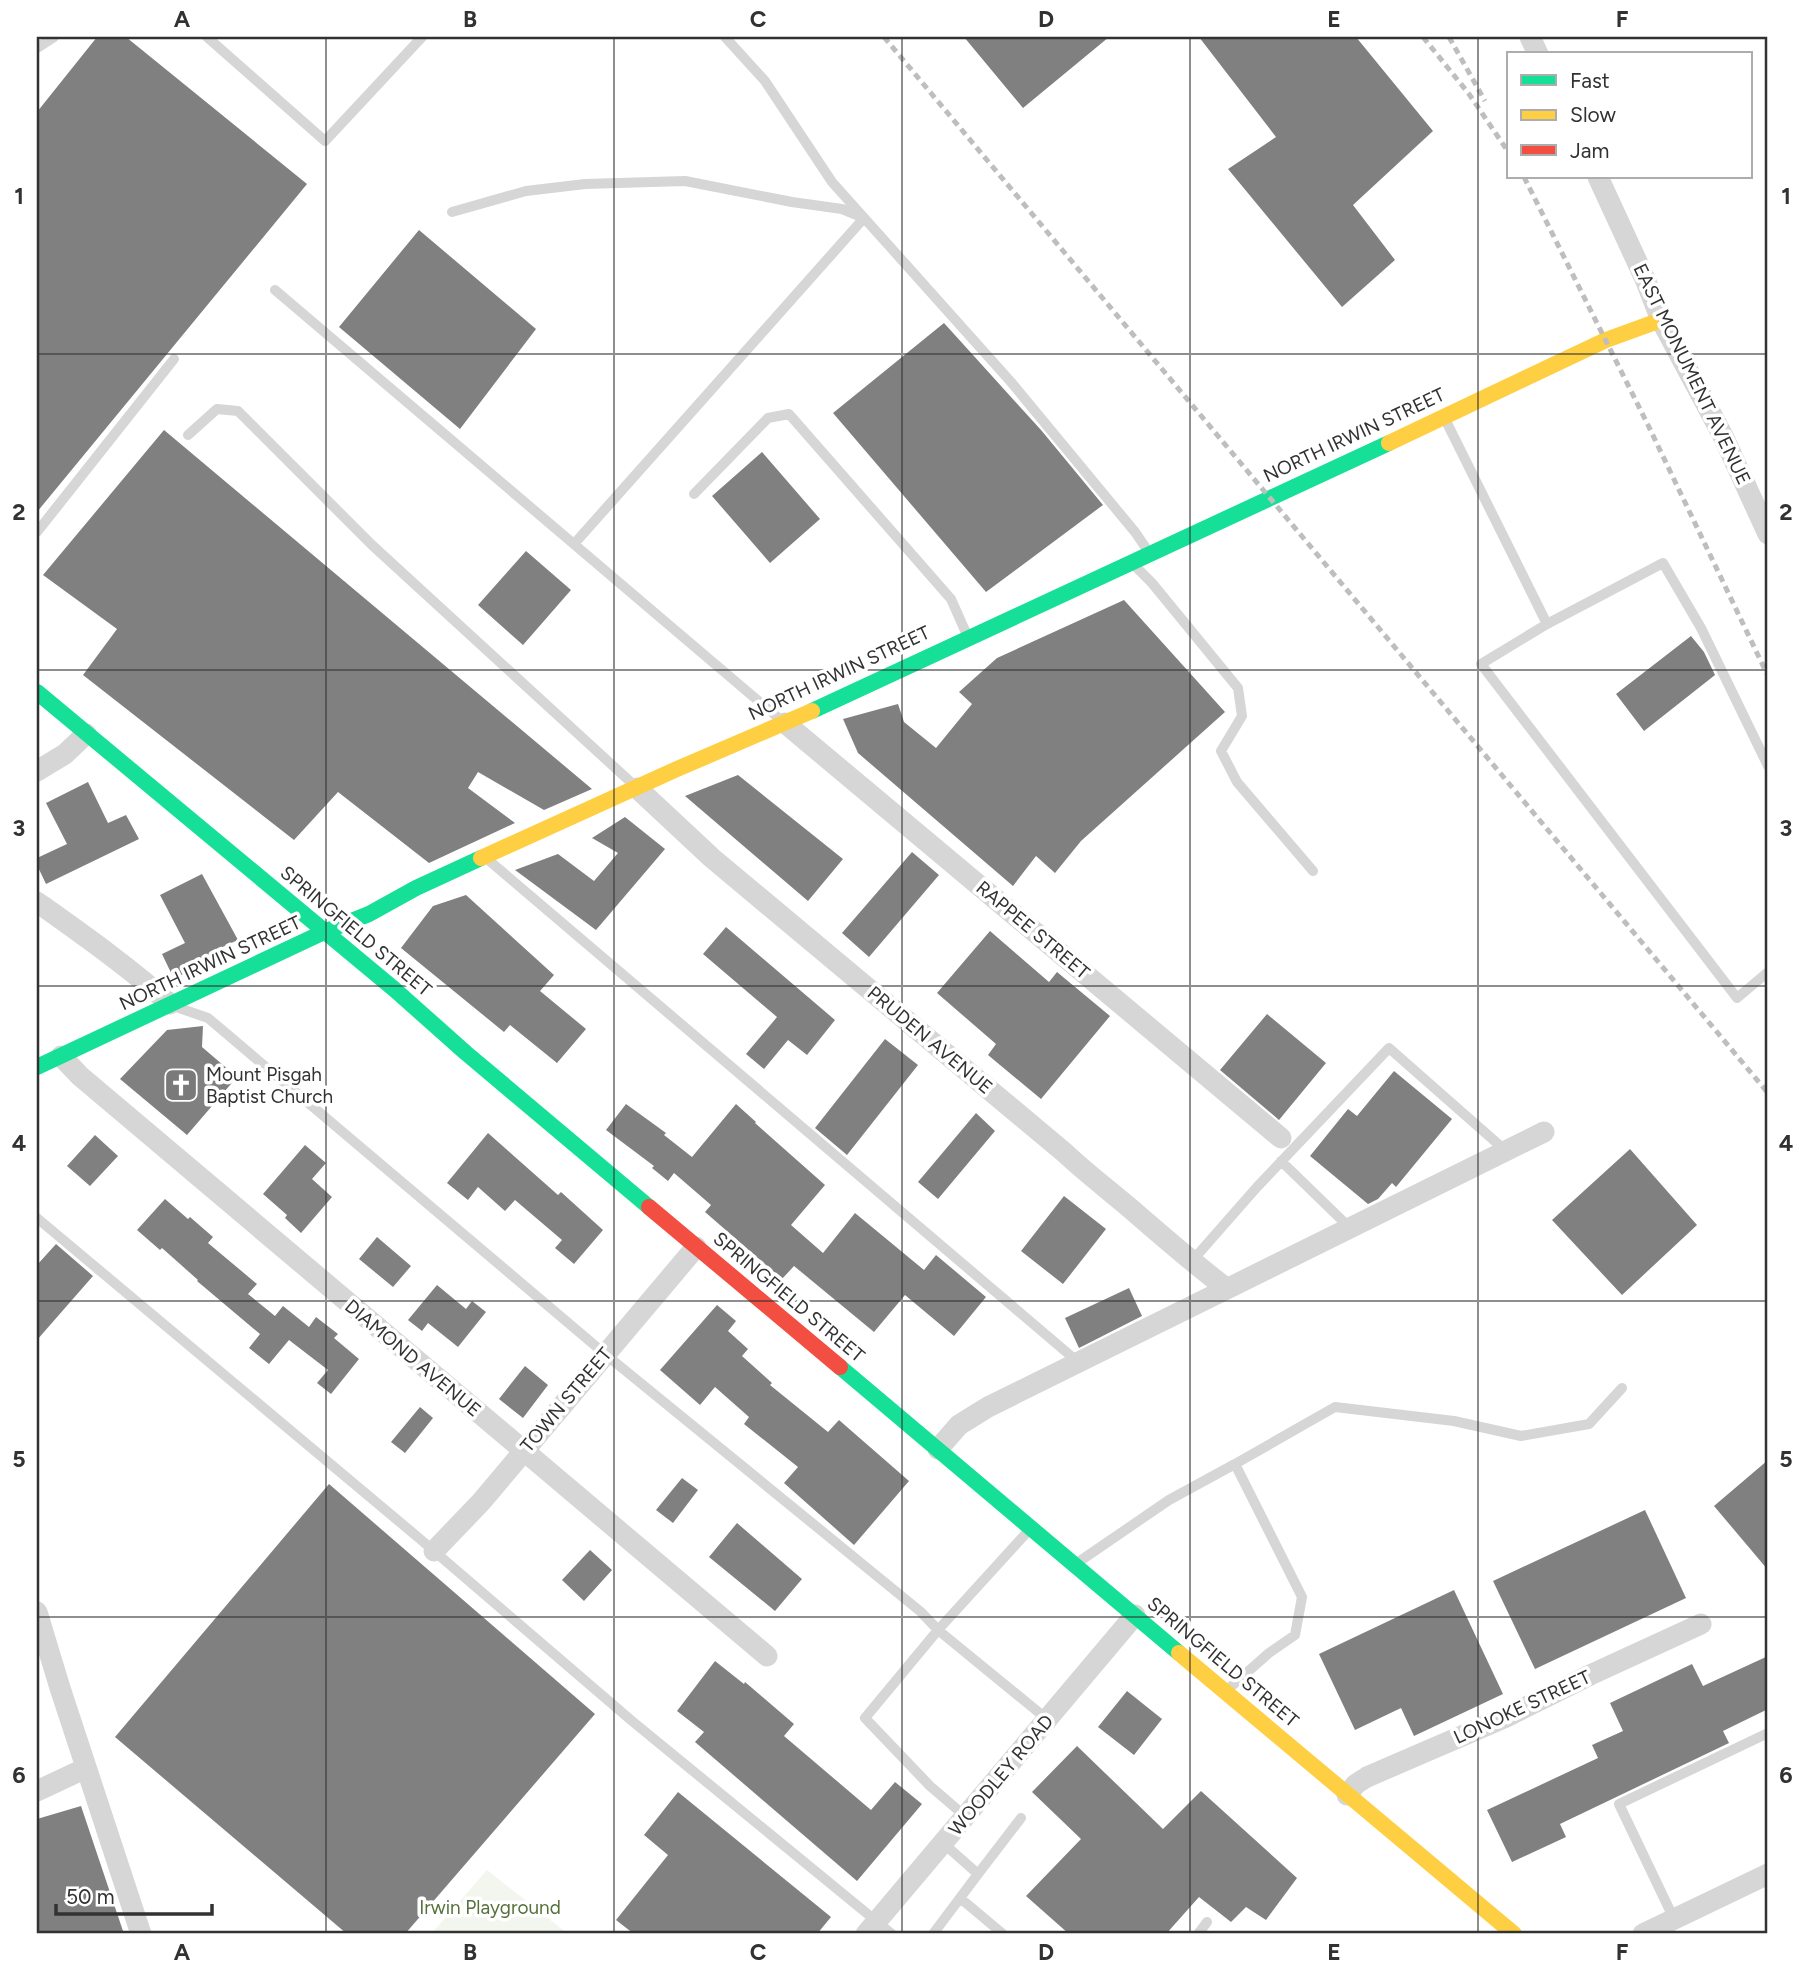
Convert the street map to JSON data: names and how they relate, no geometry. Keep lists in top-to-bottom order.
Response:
{
  "streets": {
    "main road": ["NORTH IRWIN STREET", "SPRINGFIELD STREET"],
    "street": [
      "EAST MONUMENT AVENUE",
      "RAPPEE STREET",
      "PRUDEN AVENUE",
      "DIAMOND AVENUE",
      "TOWN STREET",
      "LONOKE STREET",
      "WOODLEY ROAD"
    ]
  },
  "crossings": [
    ["EAST MONUMENT AVENUE", "NORTH IRWIN STREET"],
    ["NORTH IRWIN STREET", "RAPPEE STREET"],
    ["NORTH IRWIN STREET", "SPRINGFIELD STREET"],
    ["NORTH IRWIN STREET", "PRUDEN AVENUE"],
    ["NORTH IRWIN STREET", "DIAMOND AVENUE"],
    ["SPRINGFIELD STREET", "TOWN STREET"],
    ["SPRINGFIELD STREET", "LONOKE STREET"],
    ["SPRINGFIELD STREET", "WOODLEY ROAD"],
    ["DIAMOND AVENUE", "TOWN STREET"]
  ],
  "parks": ["Irwin Playground"],
  "places": {
    "church": ["Mount Pisgah Baptist Church"]
  },
  "legend": ["Fast", "Slow", "Jam"],
  "scale_bar": "50 m",
  "grid": {
    "columns": [
      "A",
      "B",
      "C",
      "D",
      "E",
      "F"
    ],
    "rows": [
      "1",
      "2",
      "3",
      "4",
      "5",
      "6"
    ]
  }
}
